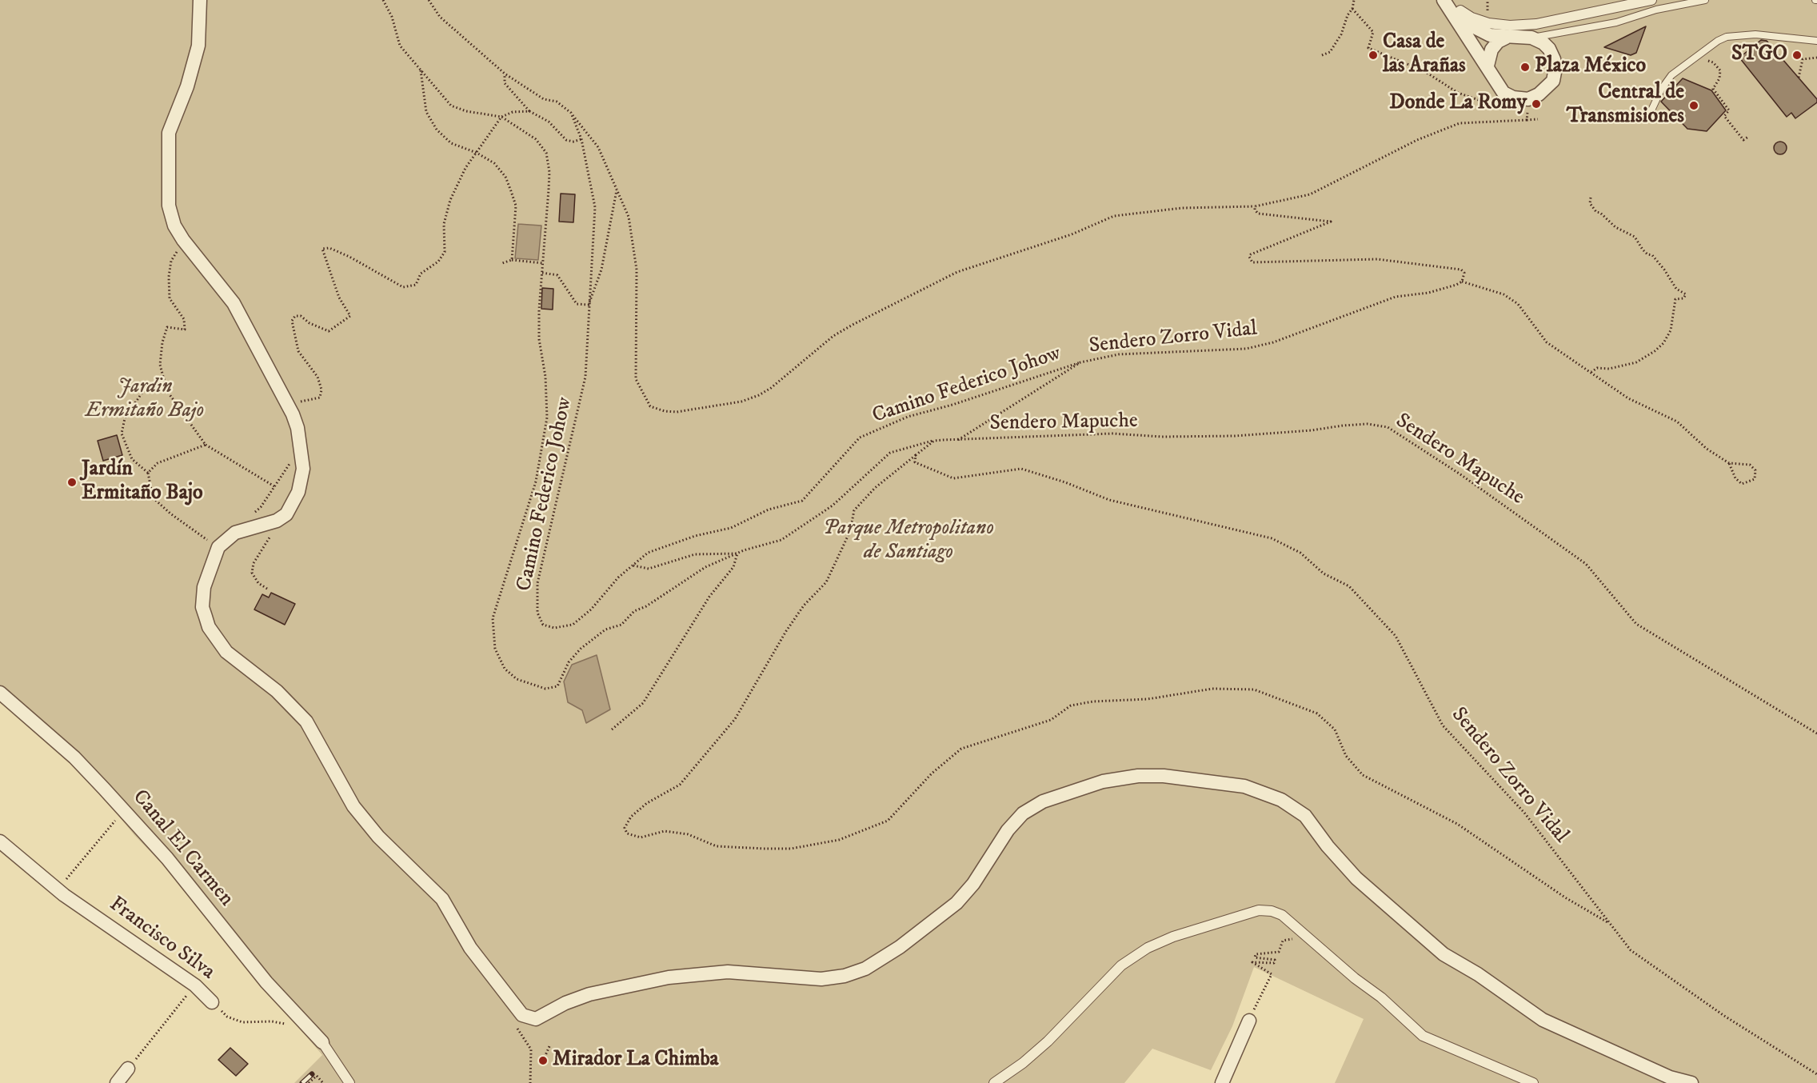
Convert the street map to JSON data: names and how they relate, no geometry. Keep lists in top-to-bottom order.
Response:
{
  "streets": {
    "street": ["Canal El Carmen", "Francisco Silva"],
    "path": ["Sendero Zorro Vidal", "Camino Federico Johow", "Sendero Mapuche"]
  },
  "crossings": [
    ["Sendero Zorro Vidal", "Camino Federico Johow"],
    ["Sendero Zorro Vidal", "Sendero Mapuche"]
  ],
  "parks": ["Jardin Ermitaño Bajo", "Parque Metropolitano de Santiago"],
  "places": [
    "Casa de las Arañas",
    "STGO",
    "Plaza México",
    "Donde La Romy",
    "Central de Transmisiones",
    "Jardín Ermitaño Bajo",
    "Mirador La Chimba"
  ]
}
